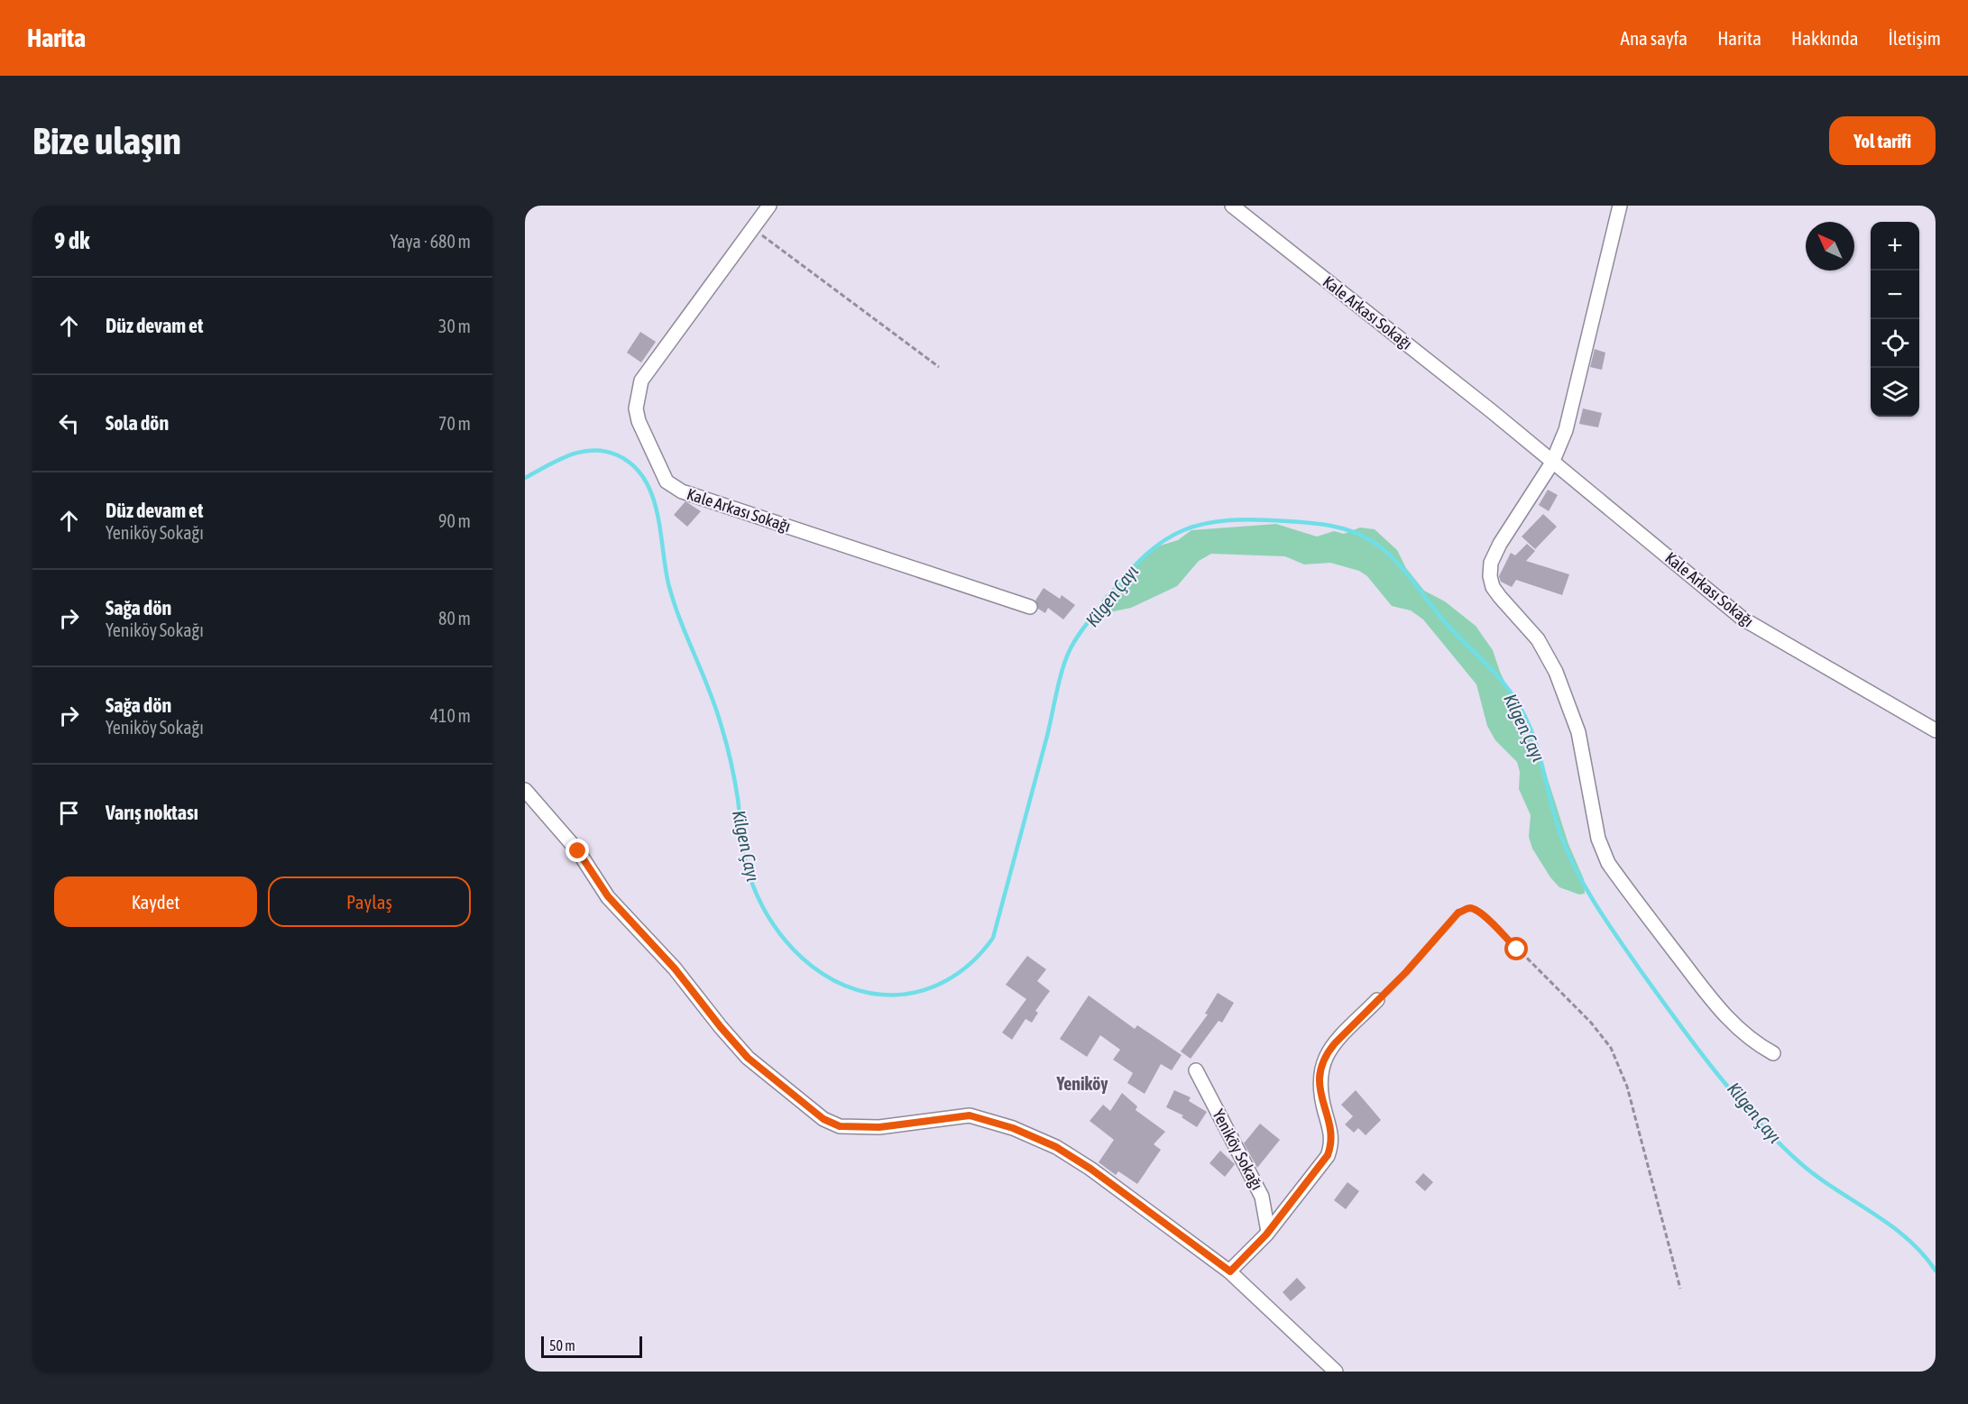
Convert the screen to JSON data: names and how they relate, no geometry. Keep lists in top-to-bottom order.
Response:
{
  "streets": {
    "street": ["Kale Arkası Sokağı", "Yeniköy Sokağı"]
  },
  "districts": ["Yeniköy"],
  "water": ["Kilgen Çayı"],
  "scale_bar": "50 m",
  "north": "top left",
  "page": {
    "header": "Harita",
    "nav": [
      "Ana sayfa",
      "Harita",
      "Hakkında",
      "İletişim"
    ],
    "buttons": [
      "Yol tarifi",
      ["Kaydet", "Paylaş"]
    ],
    "title": "Bize ulaşın",
    "heading": ["9 dk", "Yaya · 680 m"],
    "map_buttons": ["+", "−"],
    "list": [
      ["Düz devam et", "30 m"],
      ["Sola dön", "70 m"],
      ["Düz devam et", "Yeniköy Sokağı", "90 m"],
      ["Sağa dön", "Yeniköy Sokağı", "80 m"],
      ["Sağa dön", "Yeniköy Sokağı", "410 m"],
      "Varış noktası"
    ],
    "scale": "50 m"
  }
}
